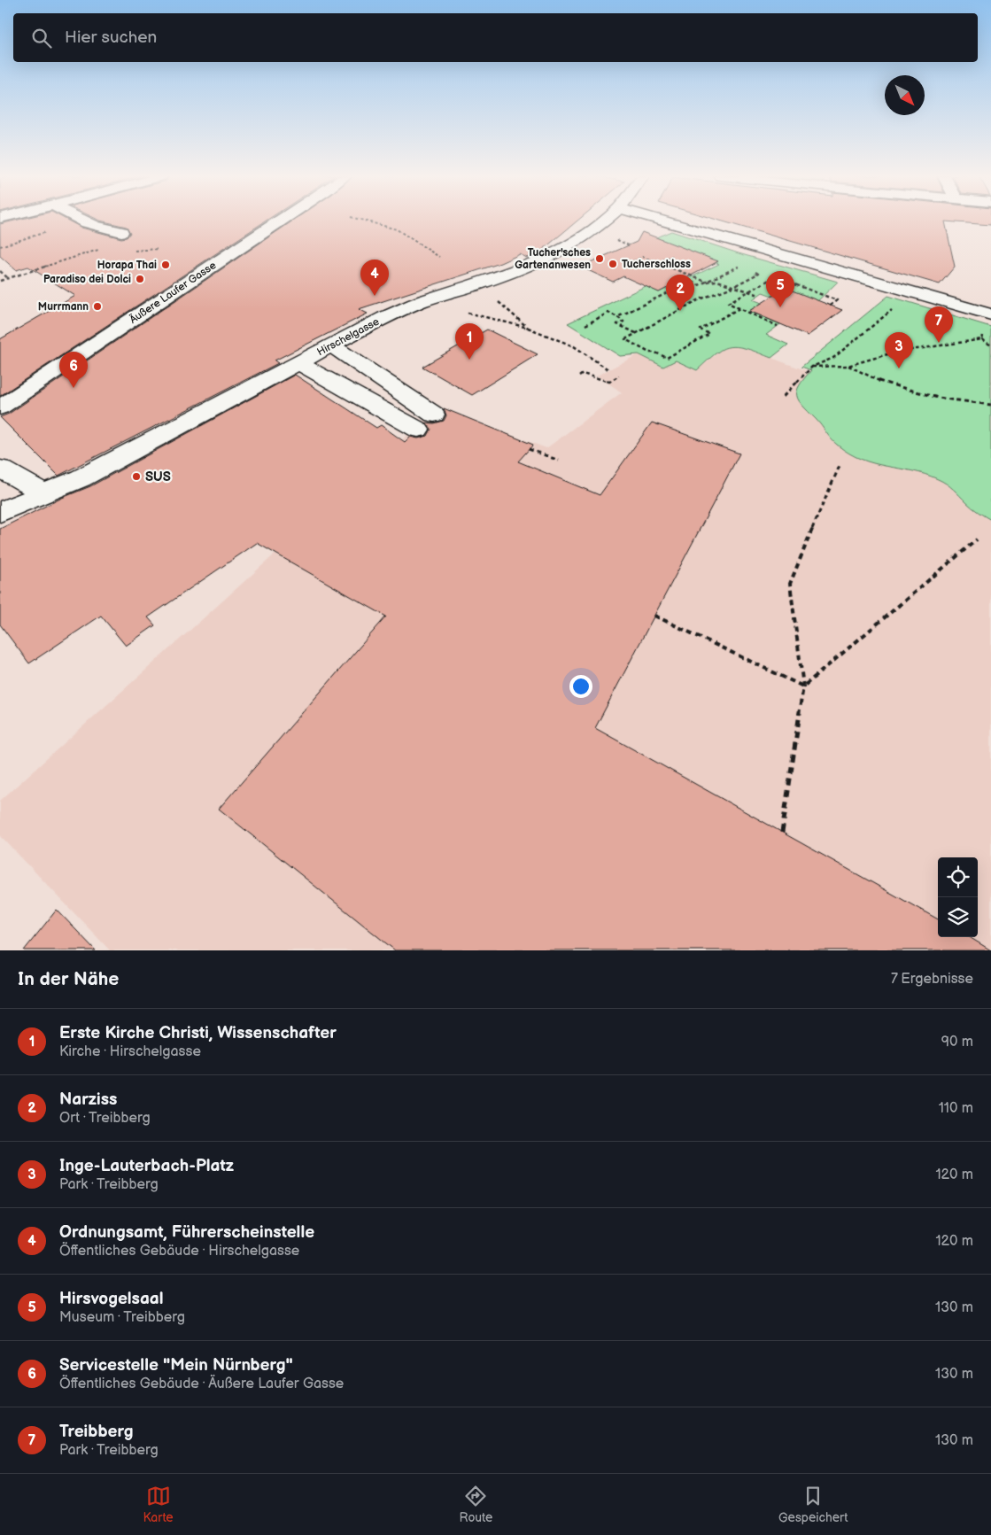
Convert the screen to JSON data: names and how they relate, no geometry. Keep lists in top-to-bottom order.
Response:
{
  "streets": {
    "street": ["Äußere Laufer Gasse", "Hirschelgasse"]
  },
  "places": [
    "Tucher'sches Gartenanwesen",
    "Tucherschloss",
    "Horapa Thai",
    "Paradiso dei Dolci",
    "Murrmann",
    "SUS"
  ],
  "north": "bottom right",
  "page": {
    "search": "Hier suchen",
    "pins": [
      "4",
      "5",
      "2",
      "7",
      "1",
      "3",
      "6"
    ],
    "heading": ["In der Nähe", "7 Ergebnisse"],
    "list": [
      {
        "mark": "1",
        "name": "Erste Kirche Christi, Wissenschafter",
        "note": "Kirche · Hirschelgasse",
        "value": "90 m"
      },
      {
        "mark": "2",
        "name": "Narziss",
        "note": "Ort · Treibberg",
        "value": "110 m"
      },
      {
        "mark": "3",
        "name": "Inge-Lauterbach-Platz",
        "note": "Park · Treibberg",
        "value": "120 m"
      },
      {
        "mark": "4",
        "name": "Ordnungsamt, Führerscheinstelle",
        "note": "Öffentliches Gebäude · Hirschelgasse",
        "value": "120 m"
      },
      {
        "mark": "5",
        "name": "Hirsvogelsaal",
        "note": "Museum · Treibberg",
        "value": "130 m"
      },
      {
        "mark": "6",
        "name": "Servicestelle \"Mein Nürnberg\"",
        "note": "Öffentliches Gebäude · Äußere Laufer Gasse",
        "value": "130 m"
      },
      {
        "mark": "7",
        "name": "Treibberg",
        "note": "Park · Treibberg",
        "value": "130 m"
      }
    ],
    "nav": ["Karte", "Route", "Gespeichert"]
  }
}
